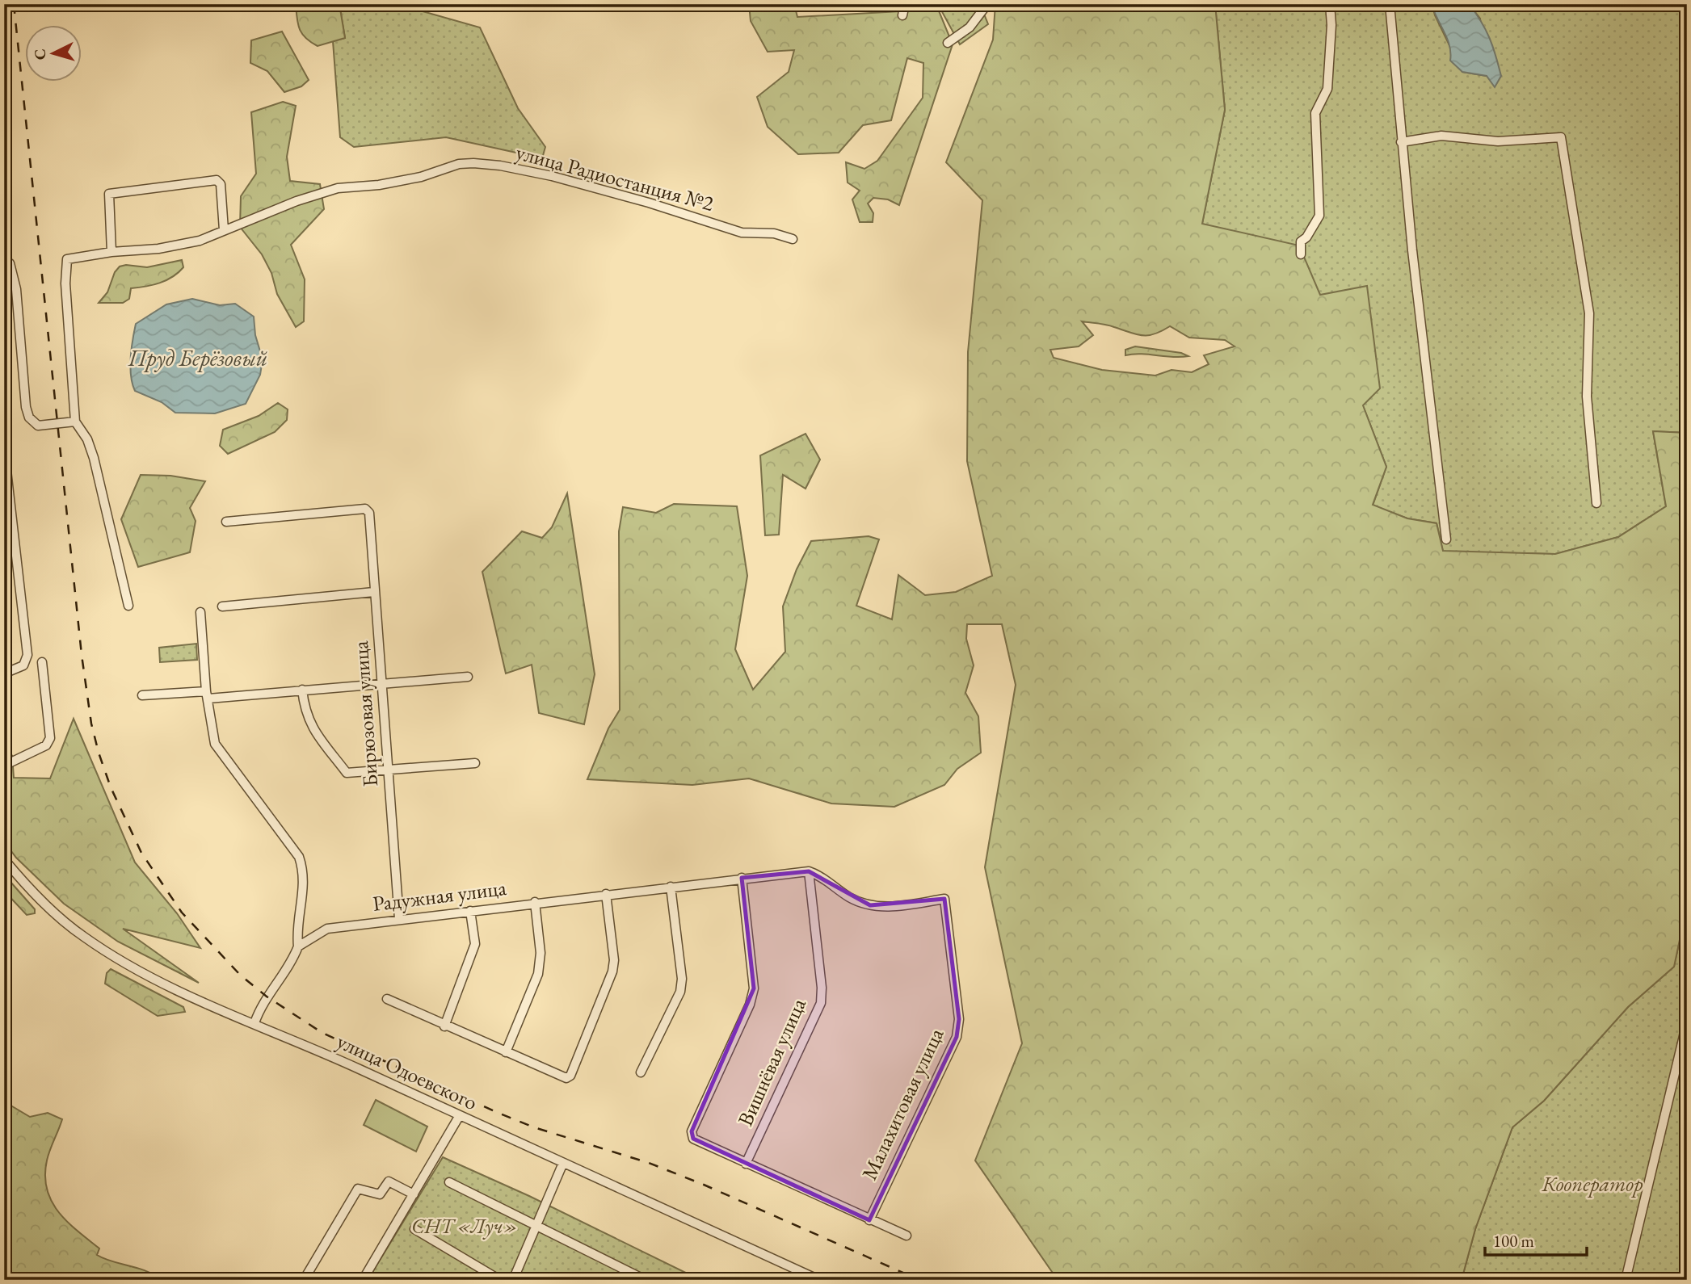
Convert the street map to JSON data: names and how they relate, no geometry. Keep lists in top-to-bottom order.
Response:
{
  "streets": {
    "street": [
      "улица Радиостанция №2",
      "Бирюзовая улица",
      "Радужная улица",
      "Вишнёвая улица",
      "улица Одоевского",
      "Малахитовая улица"
    ]
  },
  "crossings": [
    ["Бирюзовая улица", "Радужная улица"],
    ["Радужная улица", "Вишнёвая улица"],
    ["Радужная улица", "Малахитовая улица"],
    ["Вишнёвая улица", "Малахитовая улица"]
  ],
  "water": ["Пруд Берёзовый"],
  "parks": ["Кооператор", "СНТ «Луч»"],
  "scale_bar": "100 m",
  "north": "left"
}
